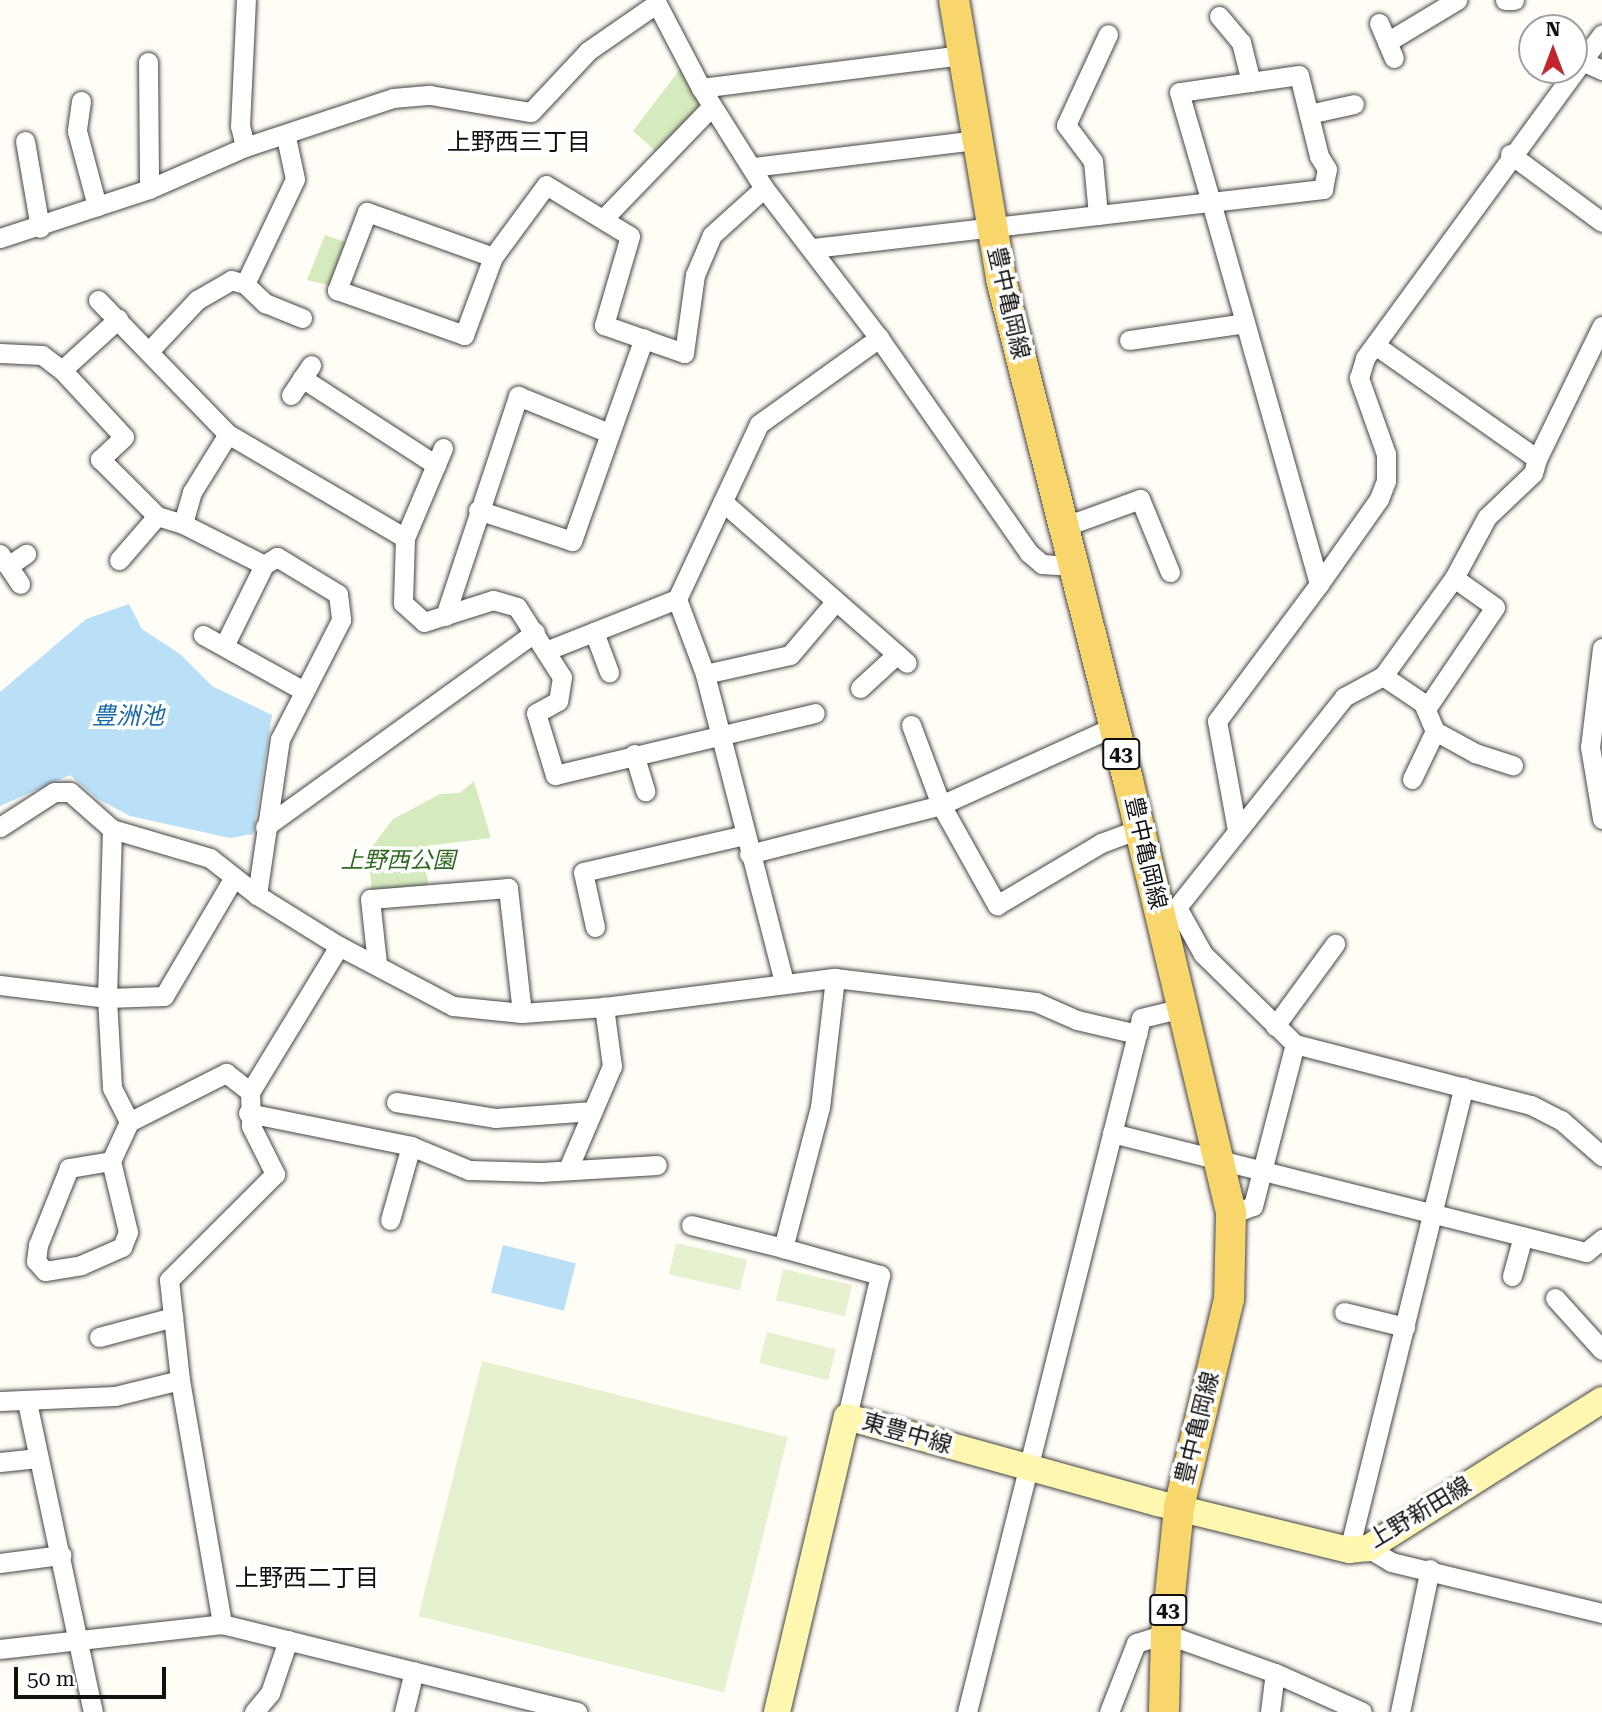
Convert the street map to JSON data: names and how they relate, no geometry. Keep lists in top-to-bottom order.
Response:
{
  "streets": {
    "main road": ["豊中亀岡線", "43"],
    "street": ["東豊中線", "上野新田線"]
  },
  "crossings": [
    ["豊中亀岡線", "東豊中線"],
    ["豊中亀岡線", "上野新田線"],
    ["東豊中線", "上野新田線"]
  ],
  "districts": ["上野西三丁目", "上野西二丁目"],
  "water": ["豊洲池"],
  "parks": ["上野西公園"],
  "scale_bar": "50 m",
  "north": "top"
}
